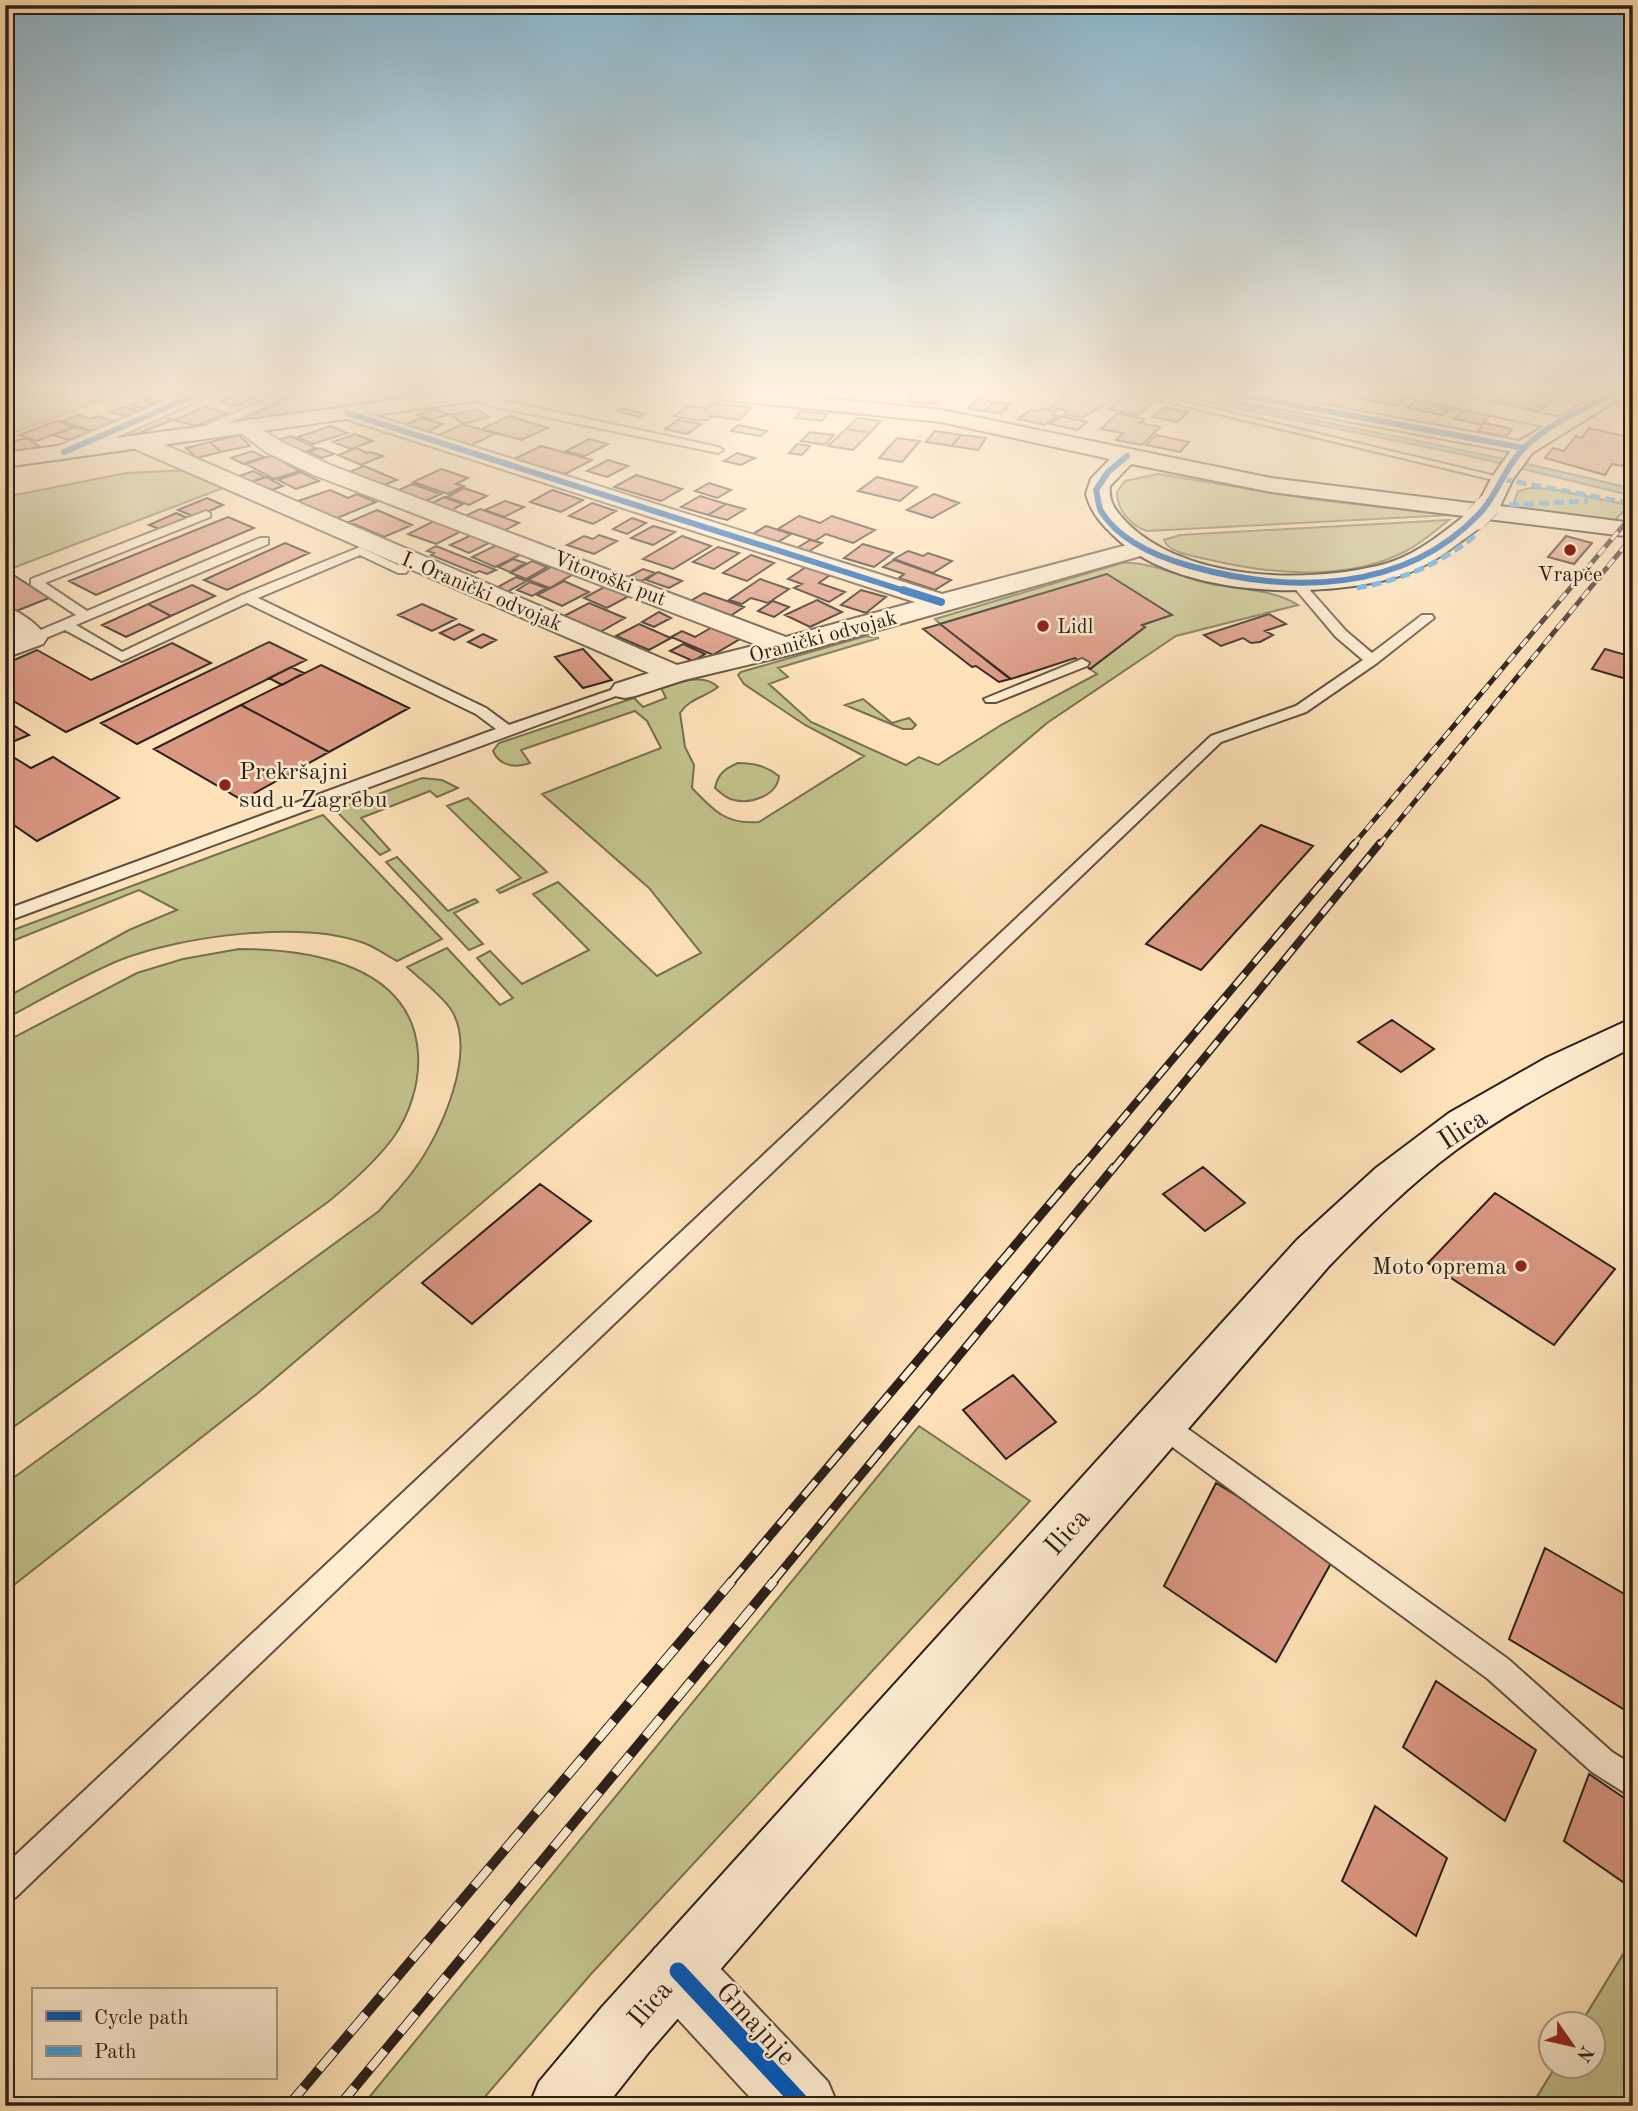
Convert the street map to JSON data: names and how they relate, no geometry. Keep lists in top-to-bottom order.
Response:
{
  "streets": {
    "street": [
      "Vitoroški put",
      "I. Oranički odvojak",
      "Oranički odvojak",
      "Ilica",
      "Gmajnje"
    ]
  },
  "crossings": [
    ["Vitoroški put", "Oranički odvojak"],
    ["I. Oranički odvojak", "Oranički odvojak"],
    ["Ilica", "Gmajnje"]
  ],
  "places": [
    "Vrapče",
    "Lidl",
    "Prekršajni sud u Zagrebu",
    "Moto oprema"
  ],
  "legend": ["Cycle path", "Path"],
  "north": "bottom right"
}
